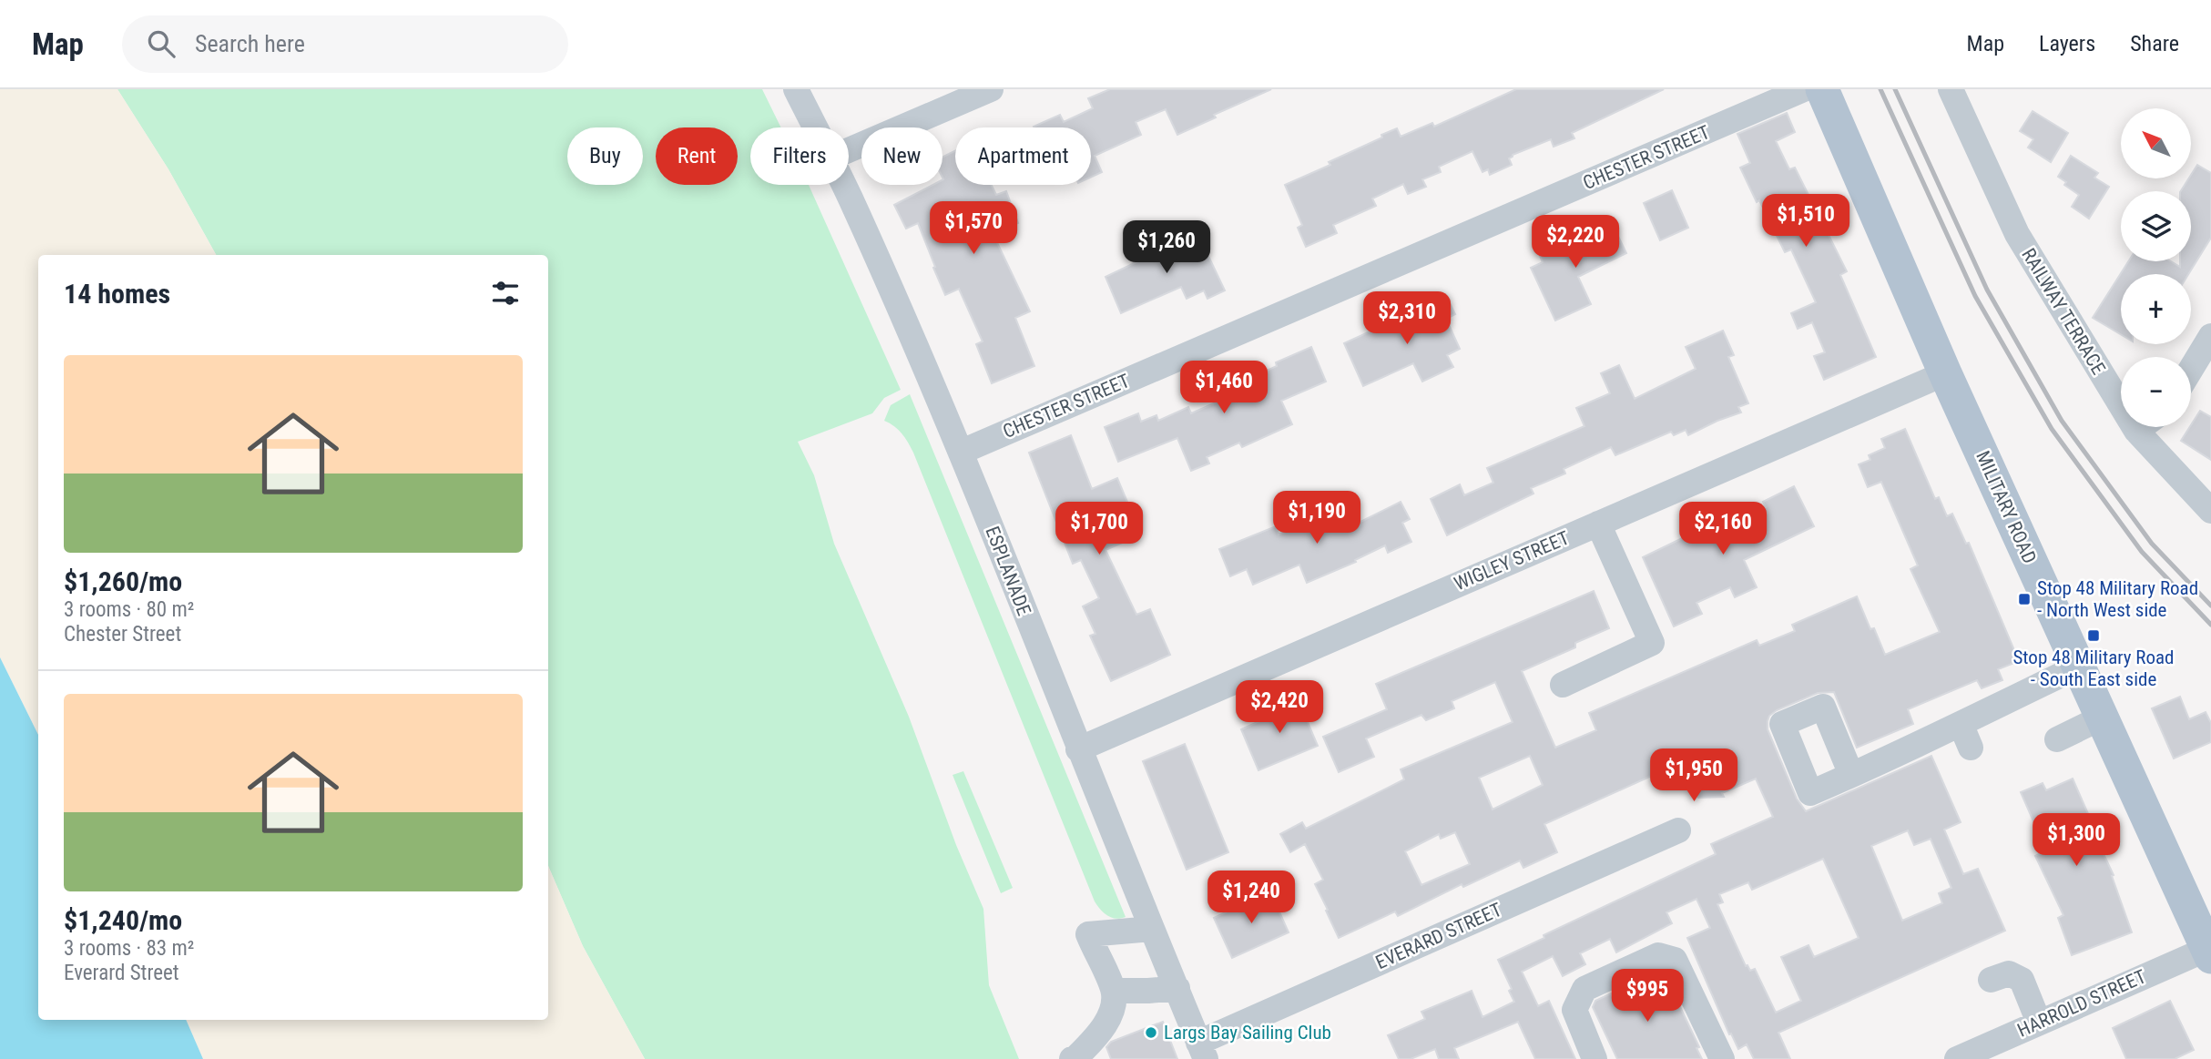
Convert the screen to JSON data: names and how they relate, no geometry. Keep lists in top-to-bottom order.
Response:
{
  "streets": {
    "main road": ["MILITARY ROAD"],
    "street": [
      "CHESTER STREET",
      "RAILWAY TERRACE",
      "WIGLEY STREET",
      "ESPLANADE",
      "EVERARD STREET",
      "HARROLD STREET"
    ]
  },
  "crossings": [
    ["CHESTER STREET", "ESPLANADE"],
    ["MILITARY ROAD", "WIGLEY STREET"],
    ["MILITARY ROAD", "HARROLD STREET"],
    ["WIGLEY STREET", "ESPLANADE"],
    ["ESPLANADE", "EVERARD STREET"]
  ],
  "places": {
    "transit": ["Stop 48 Military Road - North West side", "Stop 48 Military Road - South East side"],
    "other": ["Largs Bay Sailing Club"]
  },
  "north": "top left",
  "page": {
    "header": "Map",
    "search": "Search here",
    "nav": ["Map", "Layers", "Share"],
    "map_buttons": ["+", "−"],
    "chip": [
      "Buy",
      "Rent",
      "Filters",
      "New",
      "Apartment"
    ],
    "price": [
      "$1,510",
      "$1,570",
      "$2,220",
      "$1,260",
      "$2,310",
      "$1,460",
      "$1,190",
      "$1,700",
      "$2,160",
      "$2,420",
      "$1,950",
      "$1,300",
      "$1,240",
      "$995"
    ],
    "heading": "14 homes",
    "list": [
      {
        "name": "$1,260/mo",
        "note": "3 rooms · 80 m² · Chester Street"
      },
      {
        "name": "$1,240/mo",
        "note": "3 rooms · 83 m² · Everard Street"
      }
    ]
  }
}
